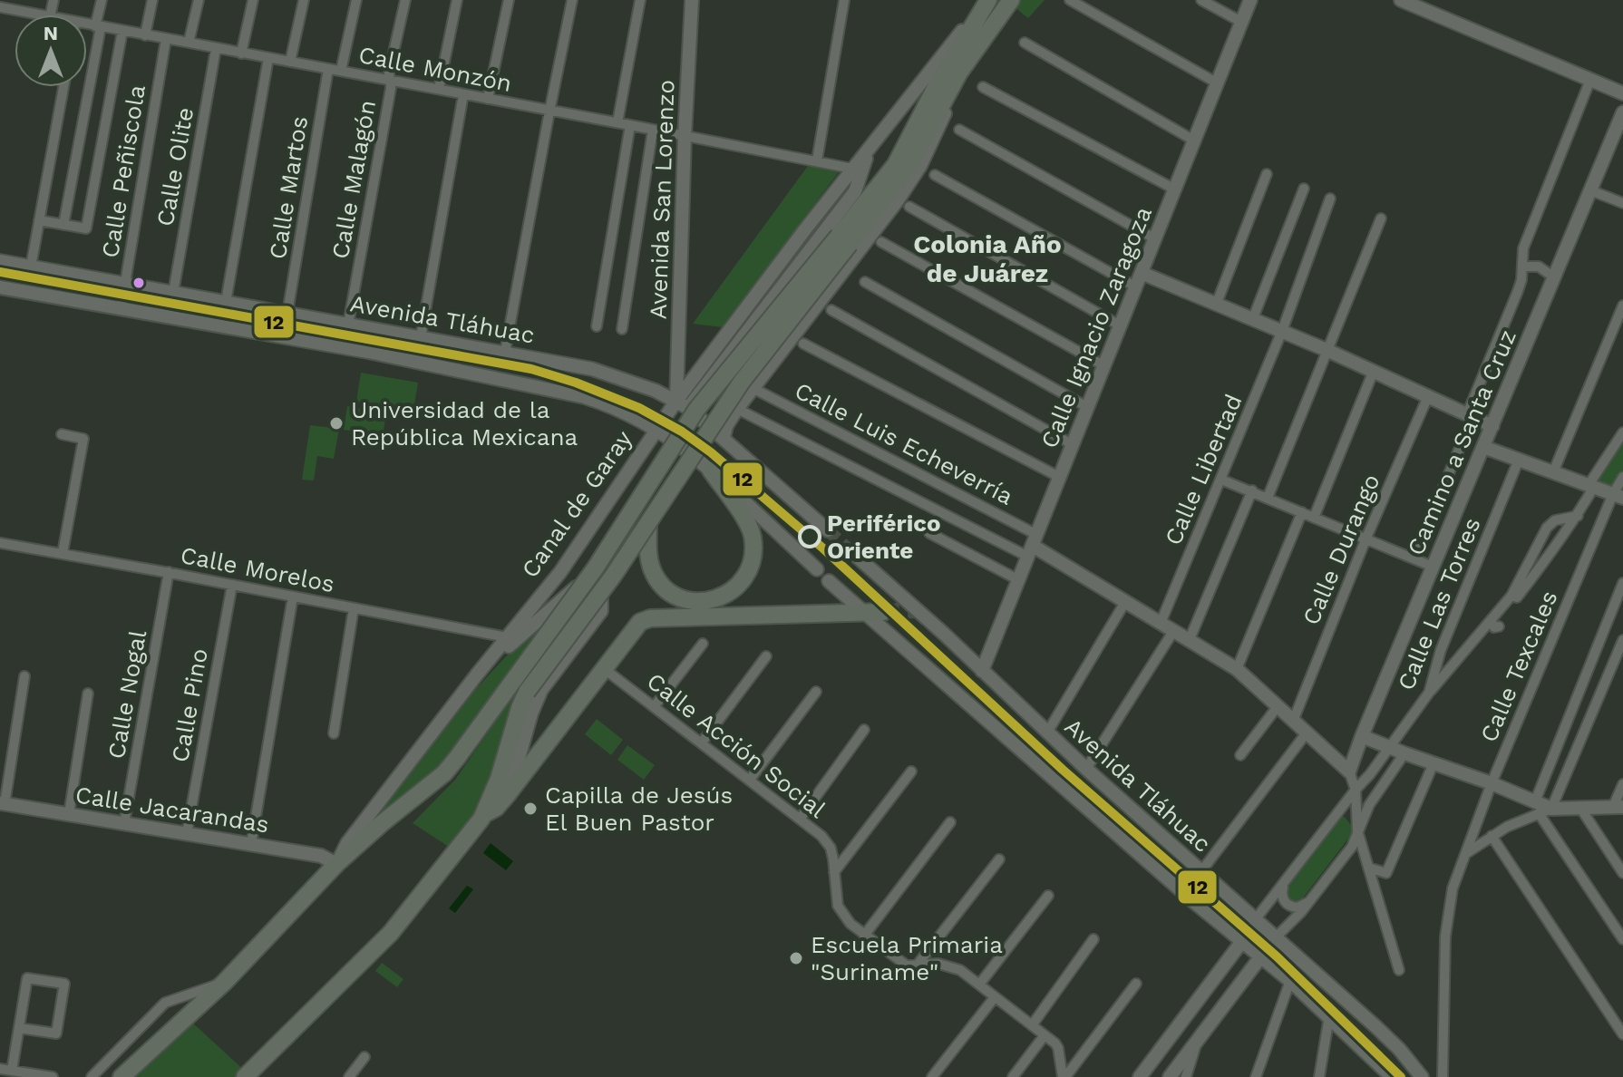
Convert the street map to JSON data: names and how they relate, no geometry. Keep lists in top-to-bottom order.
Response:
{
  "streets": {
    "highway": ["Canal de Garay"],
    "main road": [
      "Avenida San Lorenzo",
      "Avenida Tláhuac",
      "Calle Ignacio Zaragoza",
      "Camino a Santa Cruz",
      "Calle Jacarandas"
    ],
    "street": [
      "Calle Monzón",
      "Calle Olite",
      "Calle Peñiscola",
      "Calle Malagón",
      "Calle Martos",
      "Calle Luis Echeverría",
      "Calle Libertad",
      "Calle Durango",
      "Calle Morelos",
      "Calle Las Torres",
      "Calle Texcales",
      "Calle Nogal",
      "Calle Pino",
      "Calle Acción Social"
    ]
  },
  "crossings": [
    ["Calle Monzón", "Calle Olite"],
    ["Calle Monzón", "Calle Peñiscola"],
    ["Calle Monzón", "Calle Malagón"],
    ["Calle Monzón", "Calle Martos"],
    ["Calle Monzón", "Avenida San Lorenzo"],
    ["Calle Monzón", "Canal de Garay"],
    ["Calle Olite", "Avenida Tláhuac"],
    ["Calle Peñiscola", "Avenida Tláhuac"],
    ["Calle Malagón", "Avenida Tláhuac"],
    ["Calle Martos", "Avenida Tláhuac"],
    ["Avenida San Lorenzo", "Avenida Tláhuac"],
    ["Avenida San Lorenzo", "Canal de Garay"],
    ["Avenida Tláhuac", "Calle Ignacio Zaragoza"],
    ["Avenida Tláhuac", "Canal de Garay"],
    ["Calle Ignacio Zaragoza", "Calle Luis Echeverría"],
    ["Canal de Garay", "Calle Morelos"],
    ["Canal de Garay", "Calle Jacarandas"],
    ["Calle Morelos", "Calle Nogal"],
    ["Calle Morelos", "Calle Pino"],
    ["Calle Nogal", "Calle Jacarandas"],
    ["Calle Pino", "Calle Jacarandas"]
  ],
  "districts": ["Colonia Año de Juárez"],
  "places": [
    "Universidad de la República Mexicana",
    "Periférico Oriente",
    "Capilla de Jesús El Buen Pastor",
    "Escuela Primaria \"Suriname\""
  ],
  "lines": ["transit line 12"],
  "north": "top"
}
